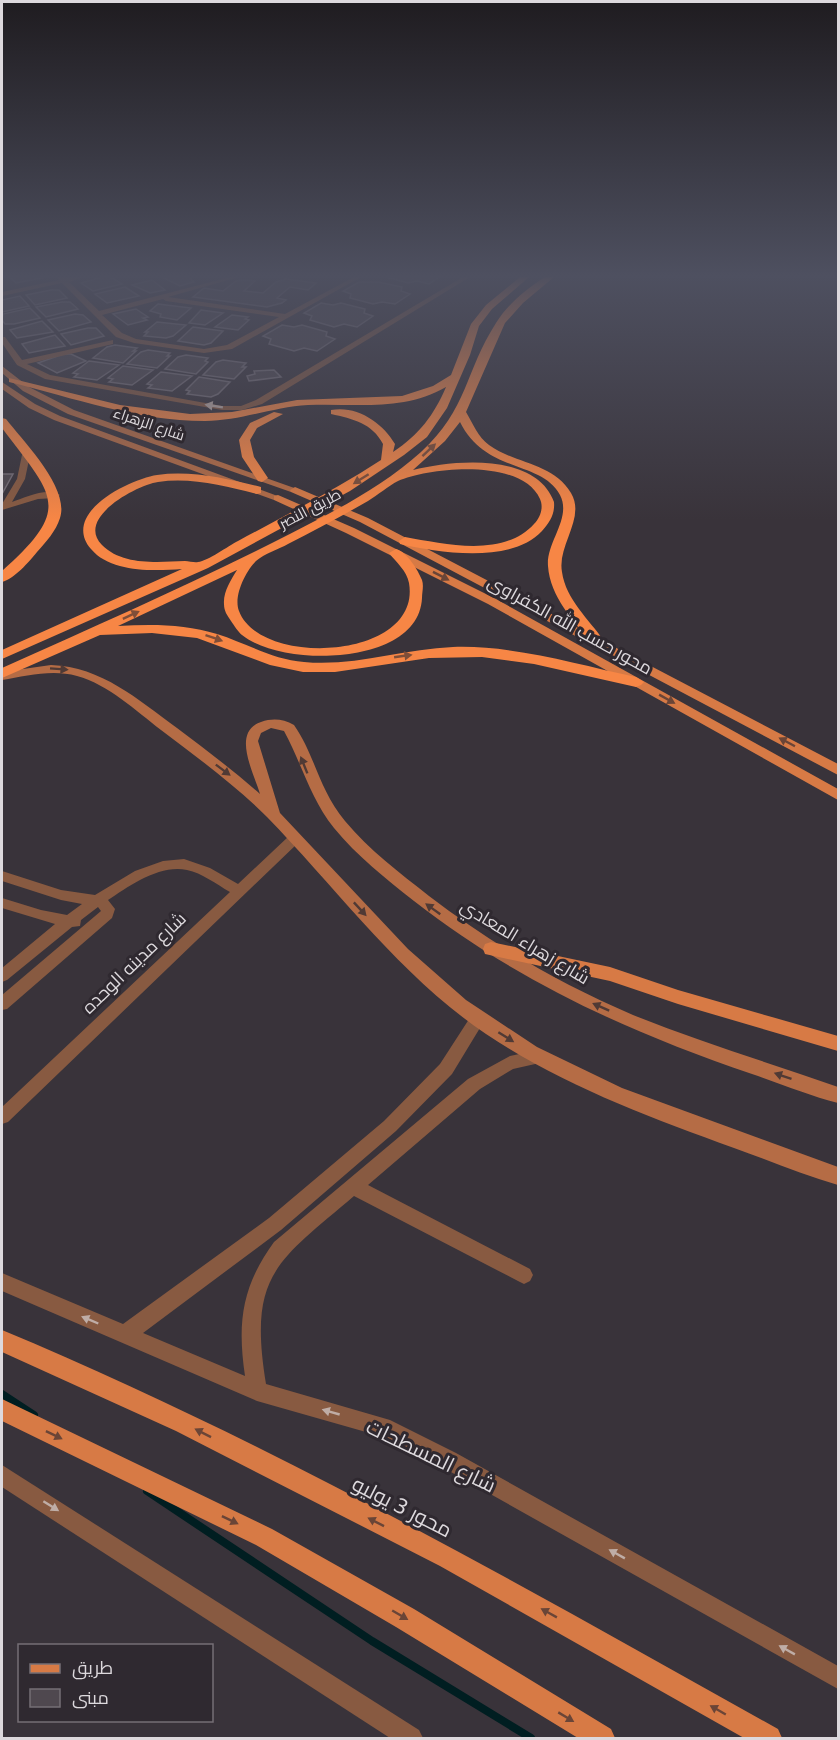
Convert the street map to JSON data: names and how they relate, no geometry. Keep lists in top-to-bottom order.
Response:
{
  "streets": {
    "highway": ["طريق النصر"],
    "main road": [
      "شارع الزهراء",
      "محور حسب الله الكفراوى",
      "شارع زهراء المعادي",
      "محور 3 يوليو"
    ],
    "street": ["شارع مدينه الوحده", "شارع المسطحات"]
  },
  "crossings": [
    ["شارع الزهراء", "محور حسب الله الكفراوى"],
    ["طريق النصر", "شارع زهراء المعادي"],
    ["شارع زهراء المعادي", "شارع مدينه الوحده"]
  ],
  "one_way": ["شارع المسطحات"],
  "legend": ["طريق", "مبنى"]
}
